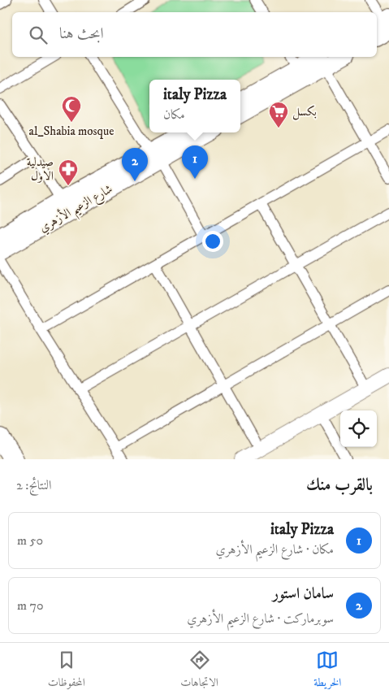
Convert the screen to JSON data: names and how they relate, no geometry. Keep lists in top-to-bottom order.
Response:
{
  "streets": {
    "main road": ["شارع الزعيم الأزهري"]
  },
  "places": {
    "mosque": ["al_Shabia mosque"],
    "supermarket": ["بكسل"],
    "pharmacy": ["صيدلية الاول"]
  },
  "page": {
    "search": "ابحث هنا",
    "popup": ["italy Pizza", "مكان"],
    "pins": ["1", "2"],
    "heading": ["بالقرب منك", "النتائج: 2"],
    "list": [
      {
        "mark": "1",
        "name": "italy Pizza",
        "note": "مكان · شارع الزعيم الأزهري",
        "value": "50 m"
      },
      {
        "mark": "2",
        "name": "سامان استور",
        "note": "سوبرماركت · شارع الزعيم الأزهري",
        "value": "70 m"
      }
    ],
    "nav": ["الخريطة", "الاتجاهات", "المحفوظات"]
  }
}
